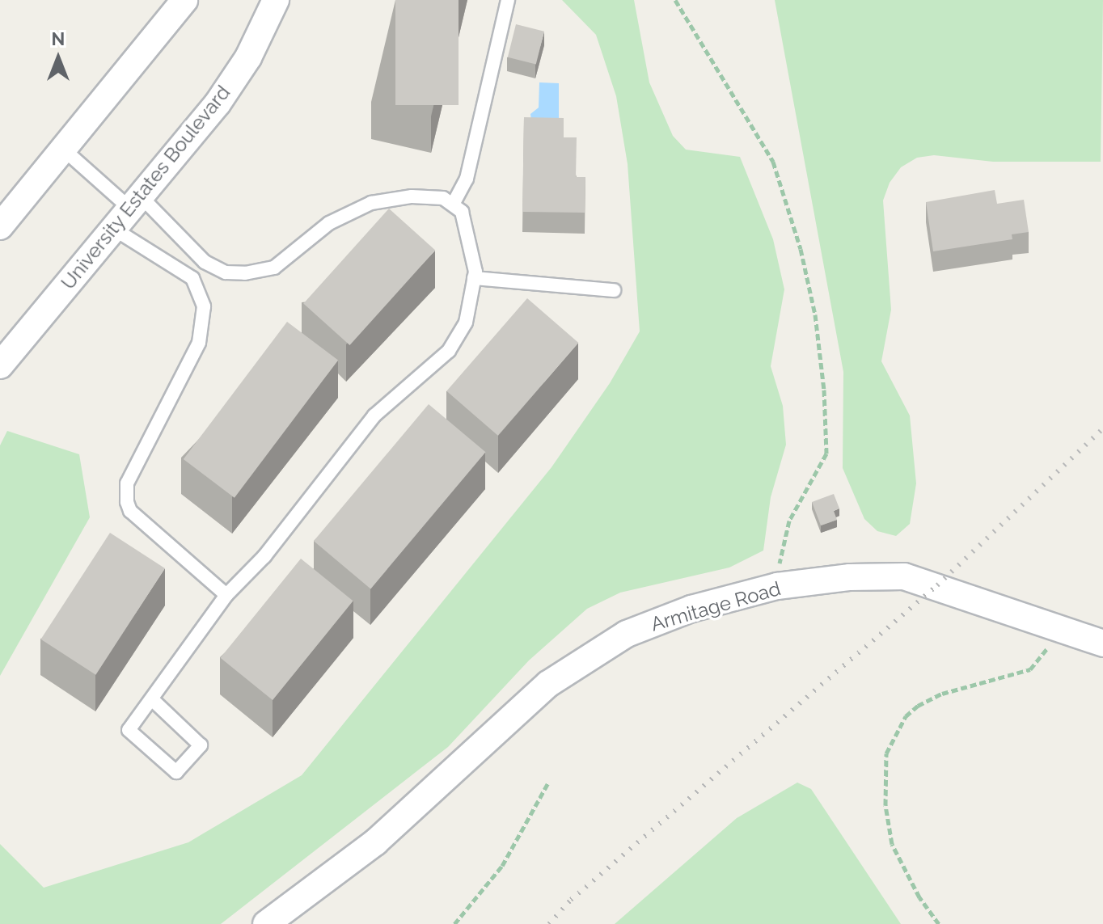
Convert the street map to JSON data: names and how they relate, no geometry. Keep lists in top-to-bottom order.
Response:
{
  "streets": {
    "street": ["University Estates Boulevard", "Armitage Road"]
  },
  "north": "top"
}
